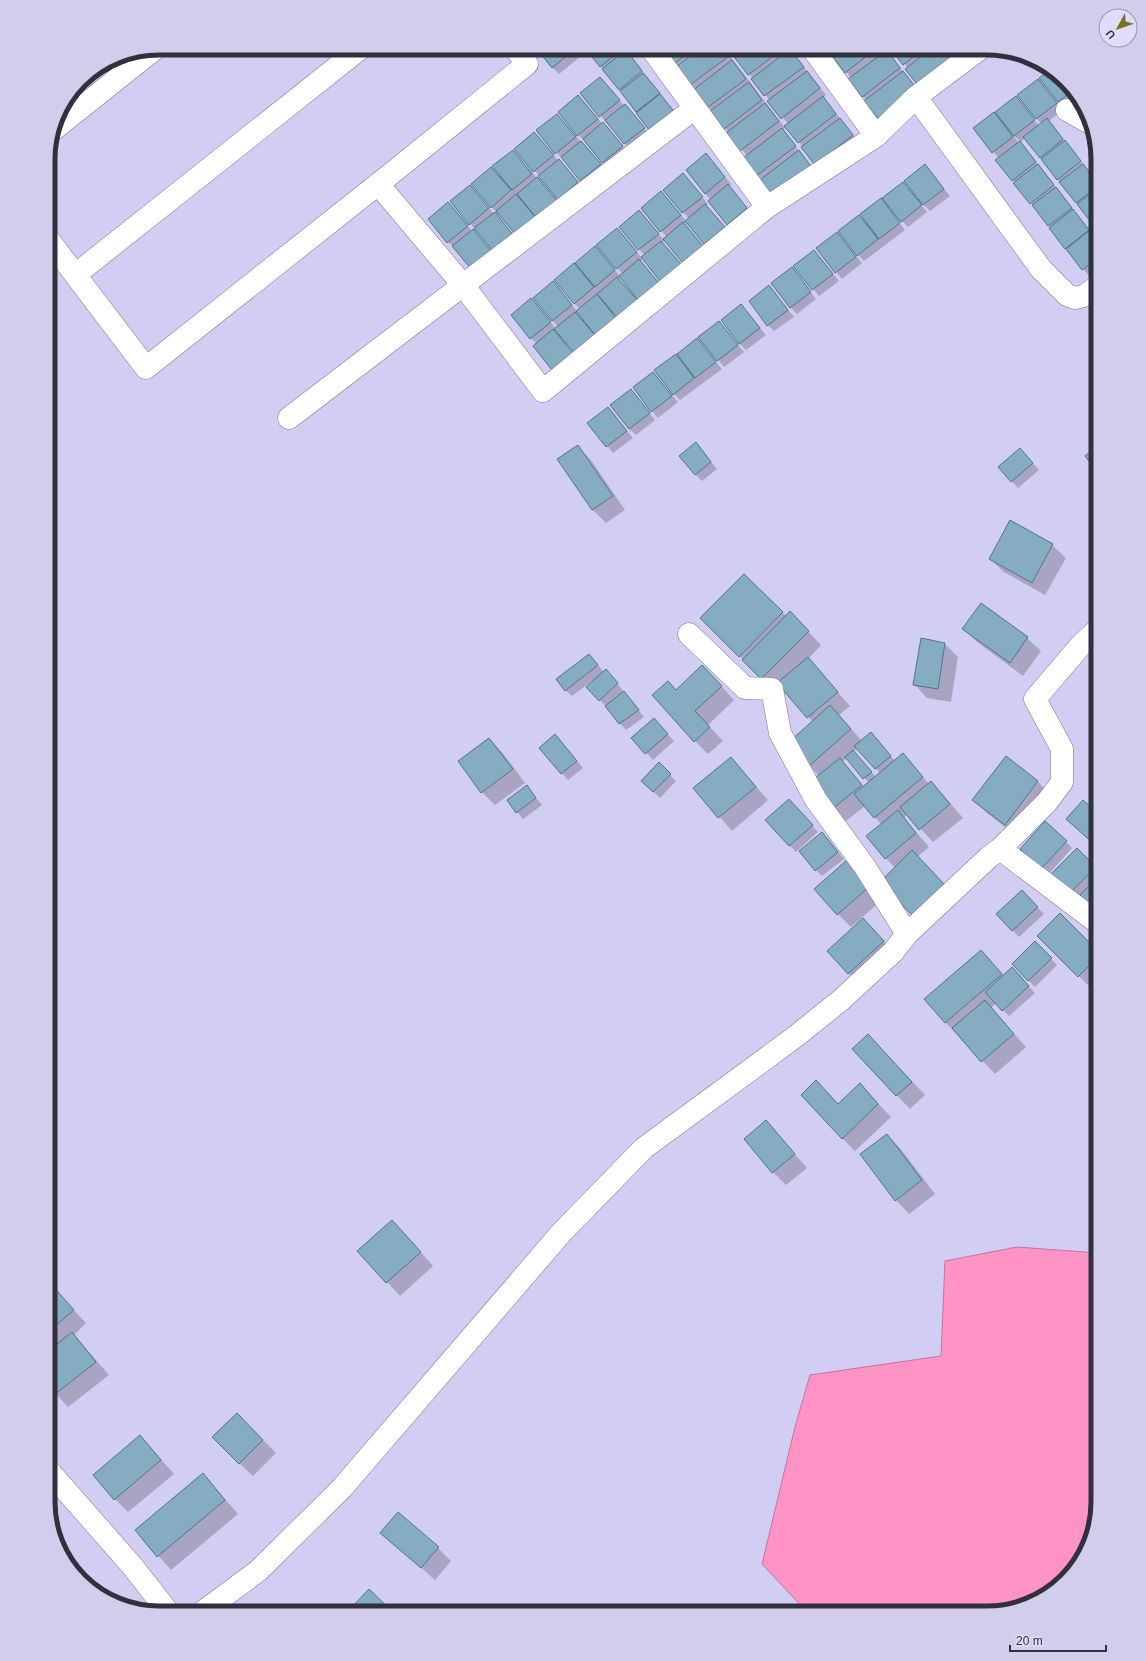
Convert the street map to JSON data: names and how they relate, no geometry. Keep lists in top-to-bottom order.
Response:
{
  "scale_bar": "20 m",
  "north": "bottom left"
}
